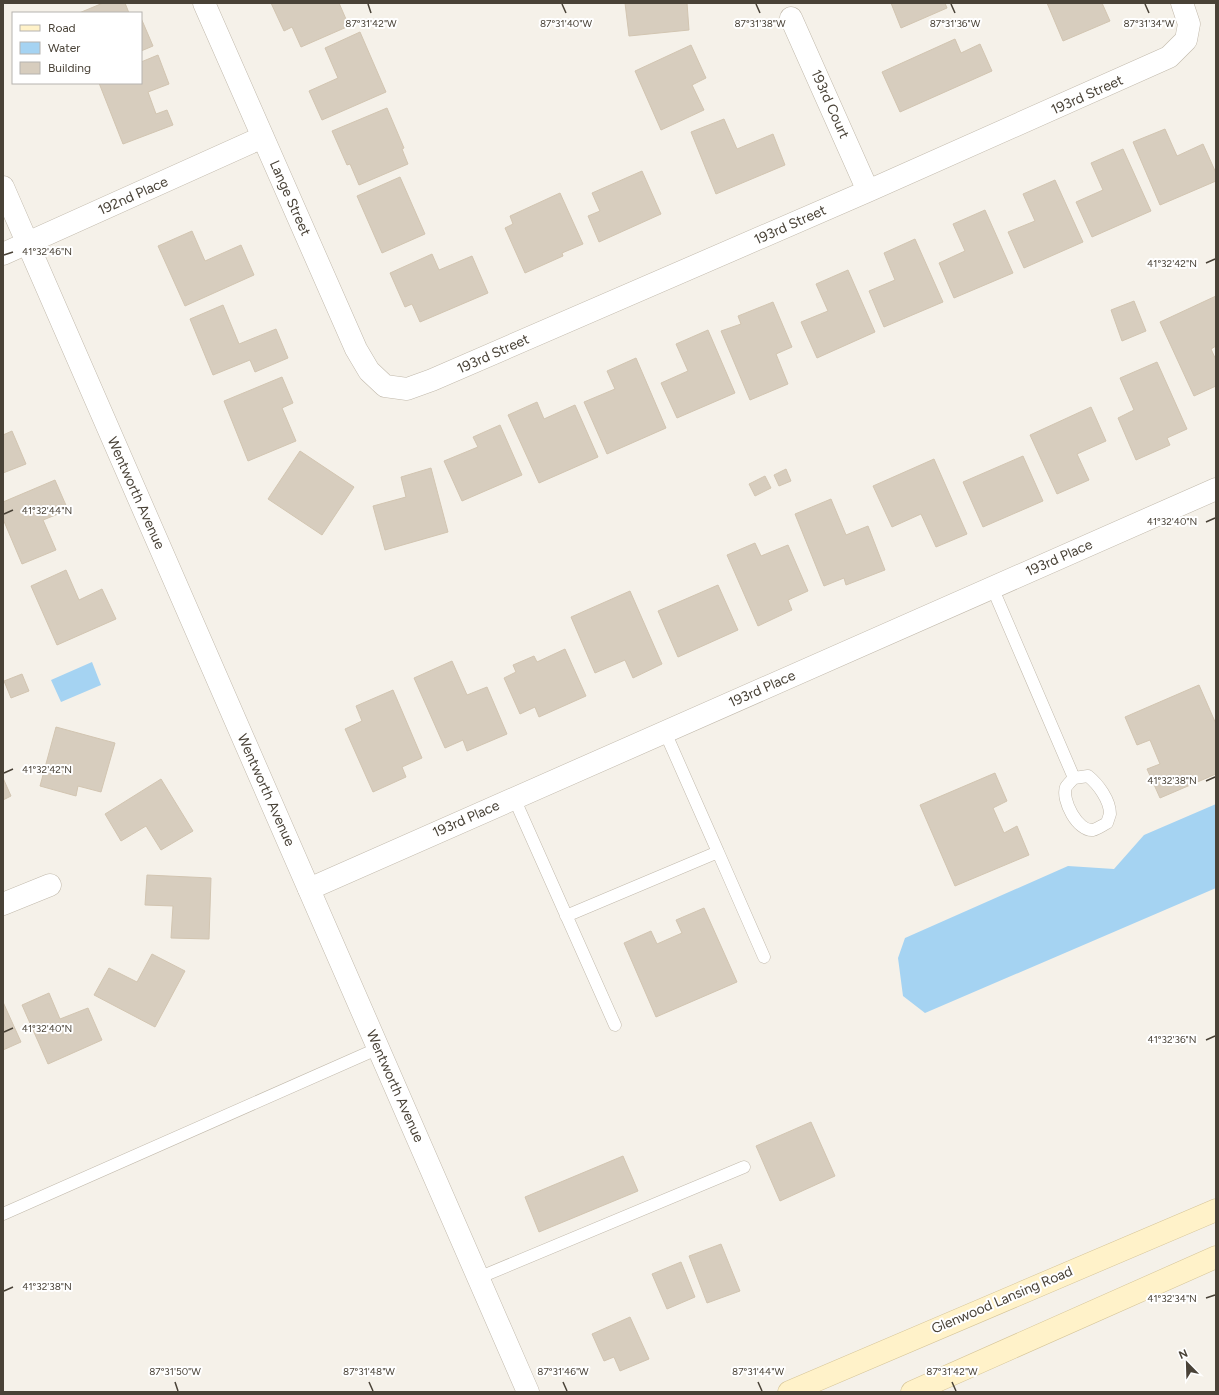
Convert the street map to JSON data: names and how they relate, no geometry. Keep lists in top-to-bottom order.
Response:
{
  "streets": {
    "main road": ["Glenwood Lansing Road"],
    "street": [
      "193rd Street",
      "193rd Court",
      "192nd Place",
      "Lange Street",
      "Wentworth Avenue",
      "193rd Place"
    ]
  },
  "crossings": [
    ["193rd Street", "193rd Court"],
    ["193rd Street", "Lange Street"],
    ["192nd Place", "Lange Street"],
    ["192nd Place", "Wentworth Avenue"],
    ["Wentworth Avenue", "193rd Place"]
  ],
  "legend": ["Road", "Water", "Building"],
  "north": "top left",
  "coordinates": [
    "87°31'42\"W",
    "87°31'40\"W",
    "87°31'38\"W",
    "87°31'36\"W",
    "87°31'34\"W",
    "41°32'46\"N",
    "41°32'42\"N",
    "41°32'44\"N",
    "41°32'40\"N",
    "41°32'38\"N",
    "41°32'36\"N",
    "41°32'34\"N",
    "87°31'50\"W",
    "87°31'48\"W",
    "87°31'46\"W",
    "87°31'44\"W"
  ]
}
